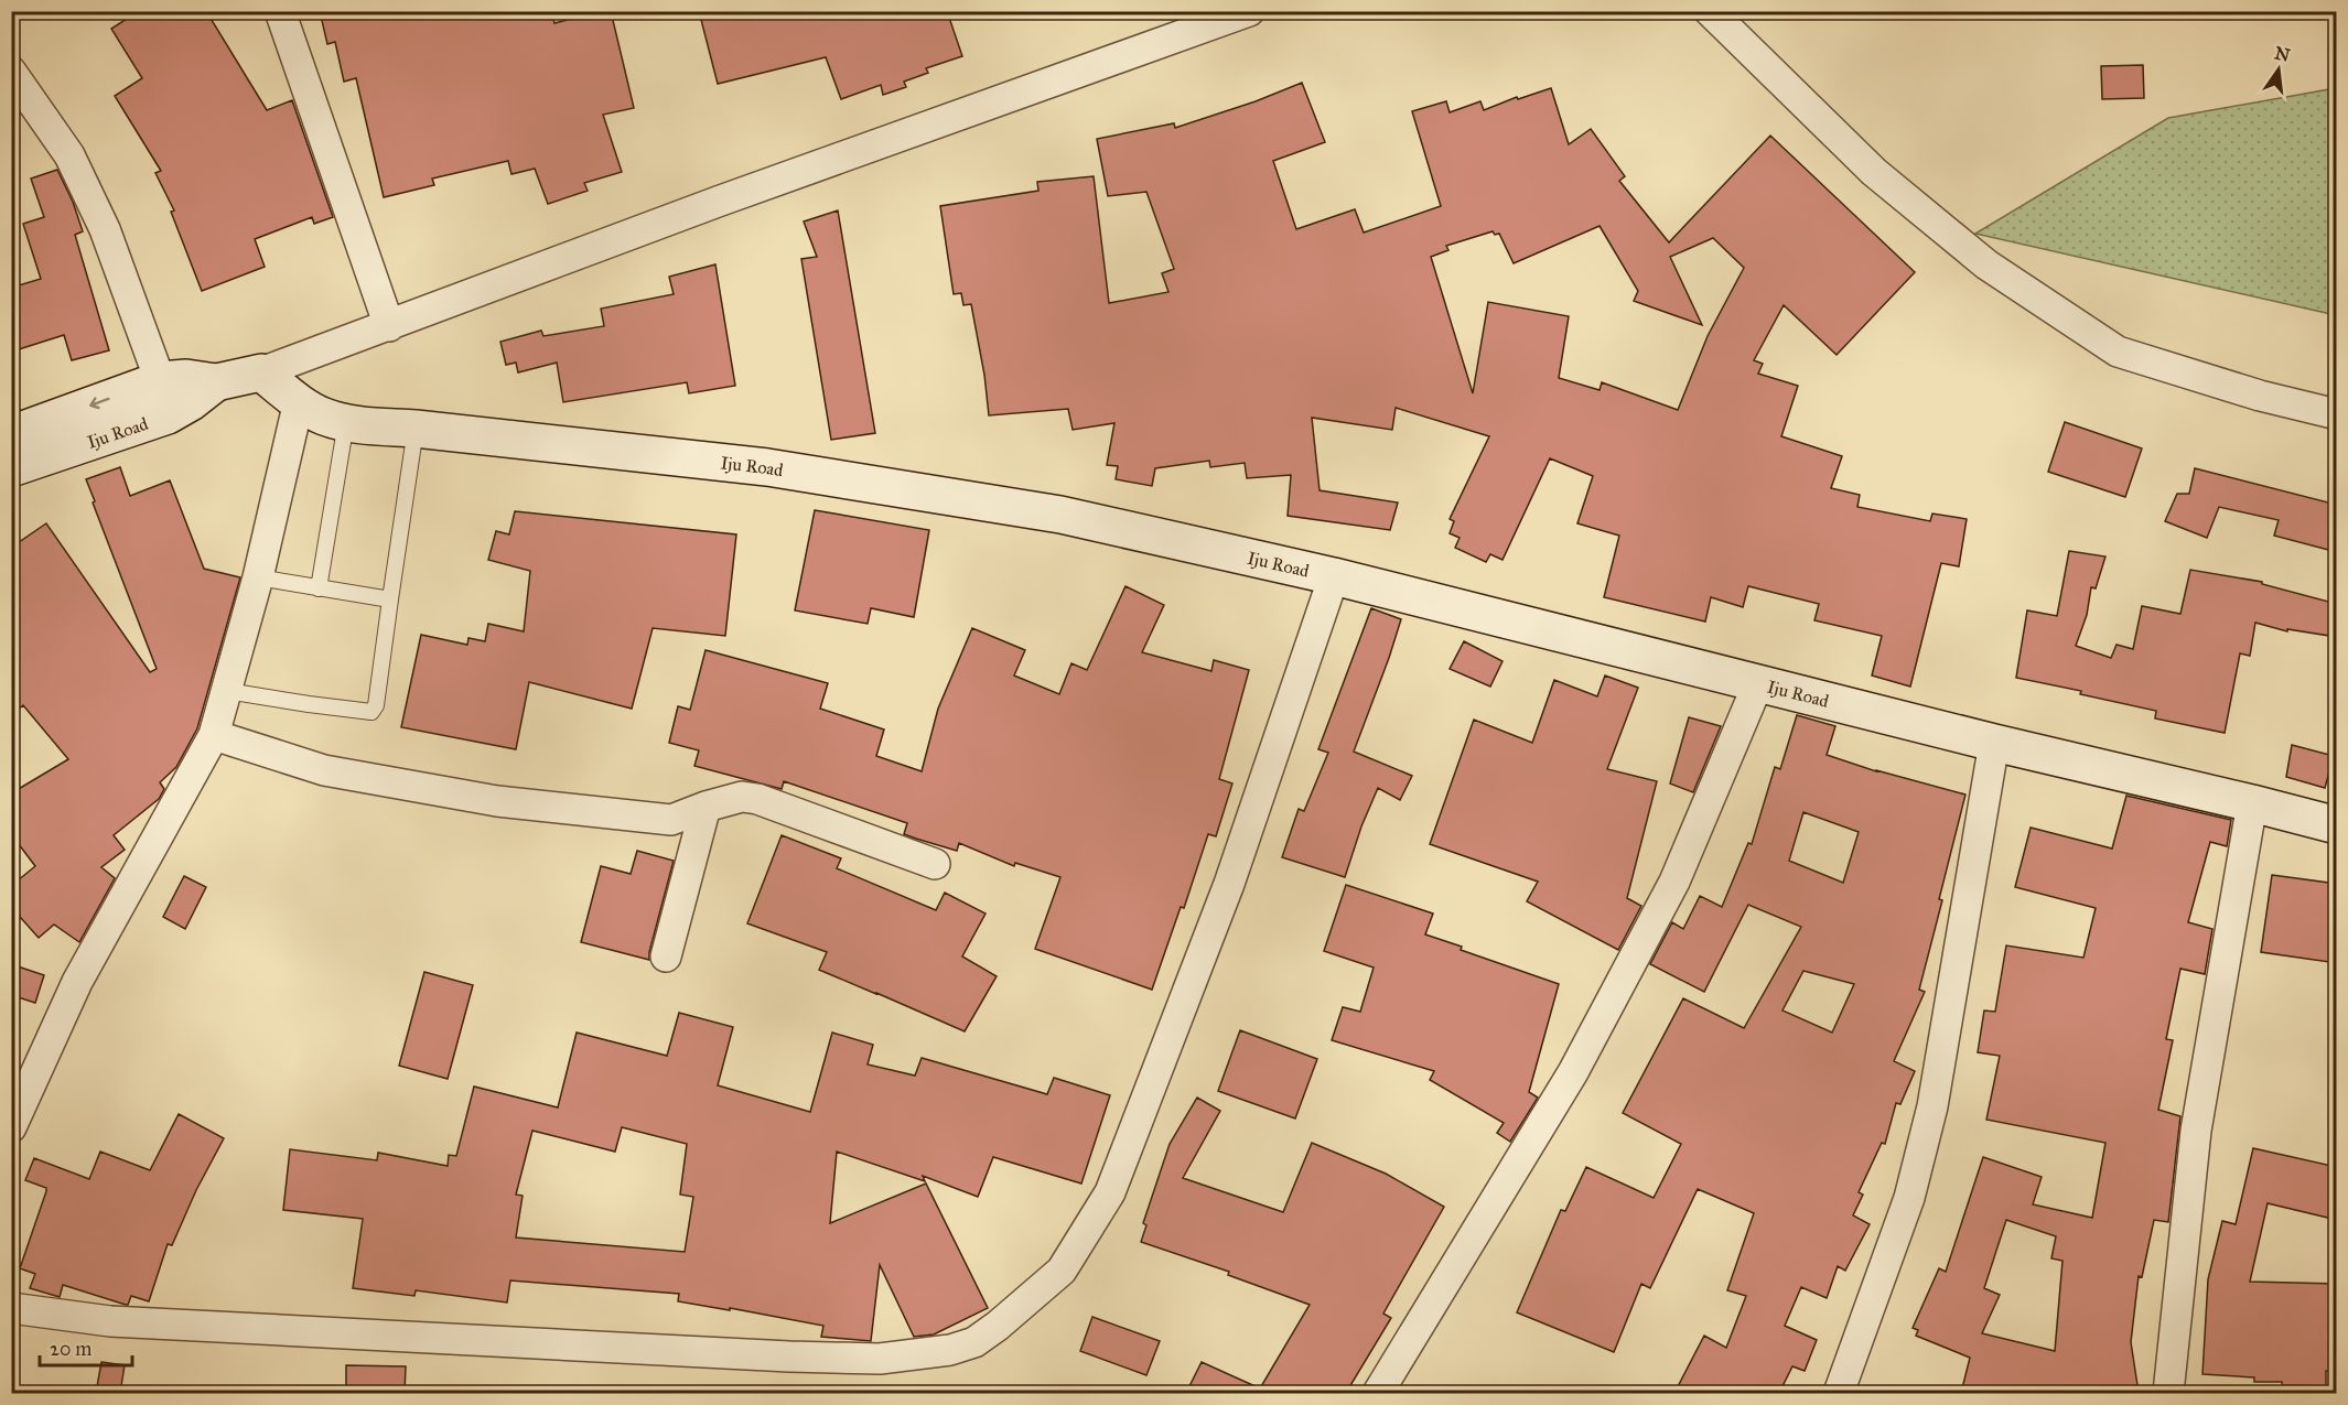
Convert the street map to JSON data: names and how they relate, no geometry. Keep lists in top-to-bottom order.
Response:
{
  "streets": {
    "main road": ["Iju Road"]
  },
  "scale_bar": "20 m",
  "north": "top"
}
